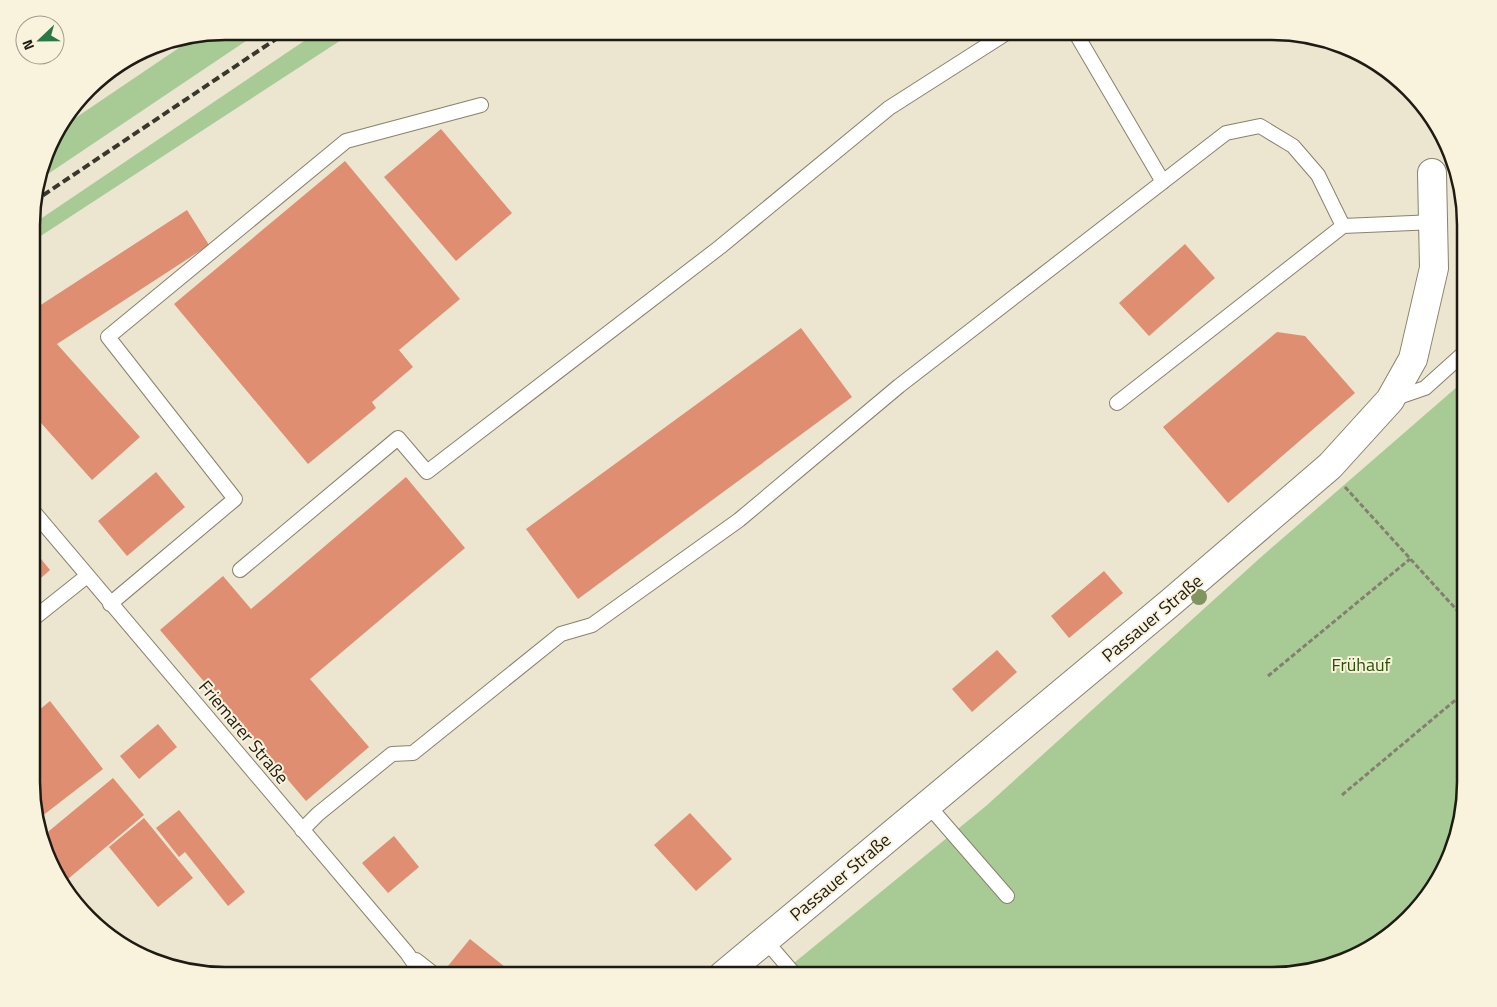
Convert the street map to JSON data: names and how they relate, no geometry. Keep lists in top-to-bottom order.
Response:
{
  "streets": {
    "street": ["Passauer Straße"],
    "lane": ["Friemarer Straße"]
  },
  "parks": ["Frühauf"],
  "north": "left"
}
